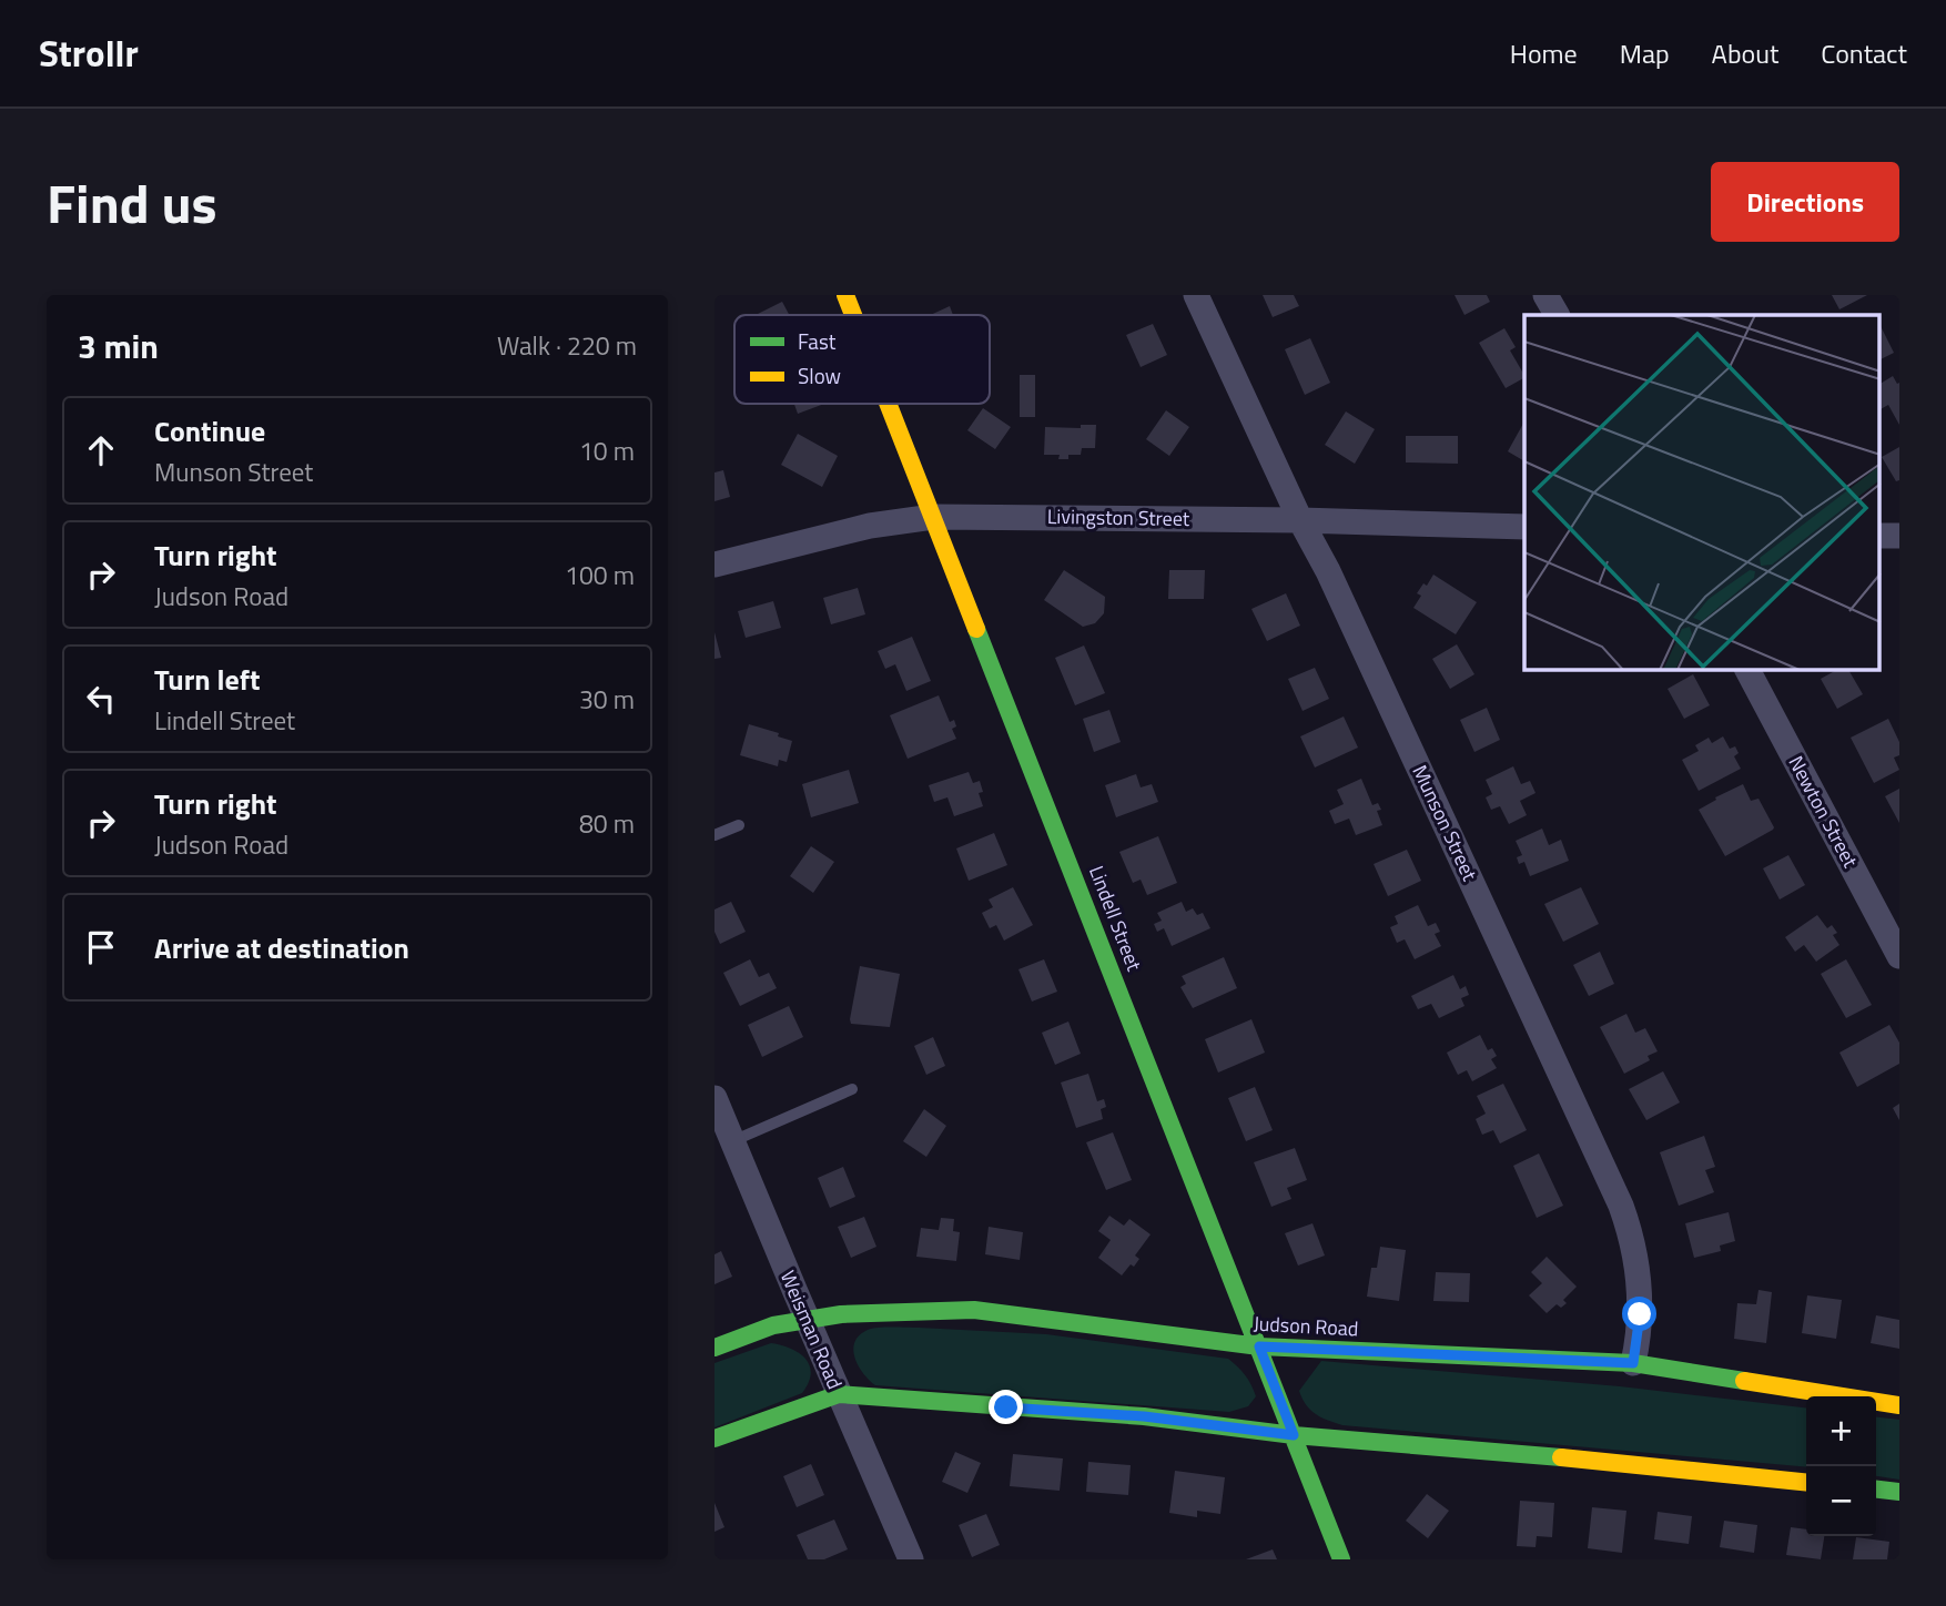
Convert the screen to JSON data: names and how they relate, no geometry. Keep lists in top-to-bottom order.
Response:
{
  "streets": {
    "street": [
      "Livingston Street",
      "Newton Street",
      "Munson Street",
      "Lindell Street",
      "Judson Road",
      "Weisman Road"
    ]
  },
  "crossings": [
    ["Livingston Street", "Munson Street"],
    ["Livingston Street", "Lindell Street"],
    ["Munson Street", "Judson Road"],
    ["Lindell Street", "Judson Road"],
    ["Judson Road", "Weisman Road"]
  ],
  "legend": ["Fast", "Slow"],
  "page": {
    "header": "Strollr",
    "nav": [
      "Home",
      "Map",
      "About",
      "Contact"
    ],
    "title": "Find us",
    "buttons": "Directions",
    "heading": ["3 min", "Walk · 220 m"],
    "list": [
      ["Continue", "Munson Street", "10 m"],
      ["Turn right", "Judson Road", "100 m"],
      ["Turn left", "Lindell Street", "30 m"],
      ["Turn right", "Judson Road", "80 m"],
      "Arrive at destination"
    ],
    "map_buttons": ["+", "−"]
  }
}
